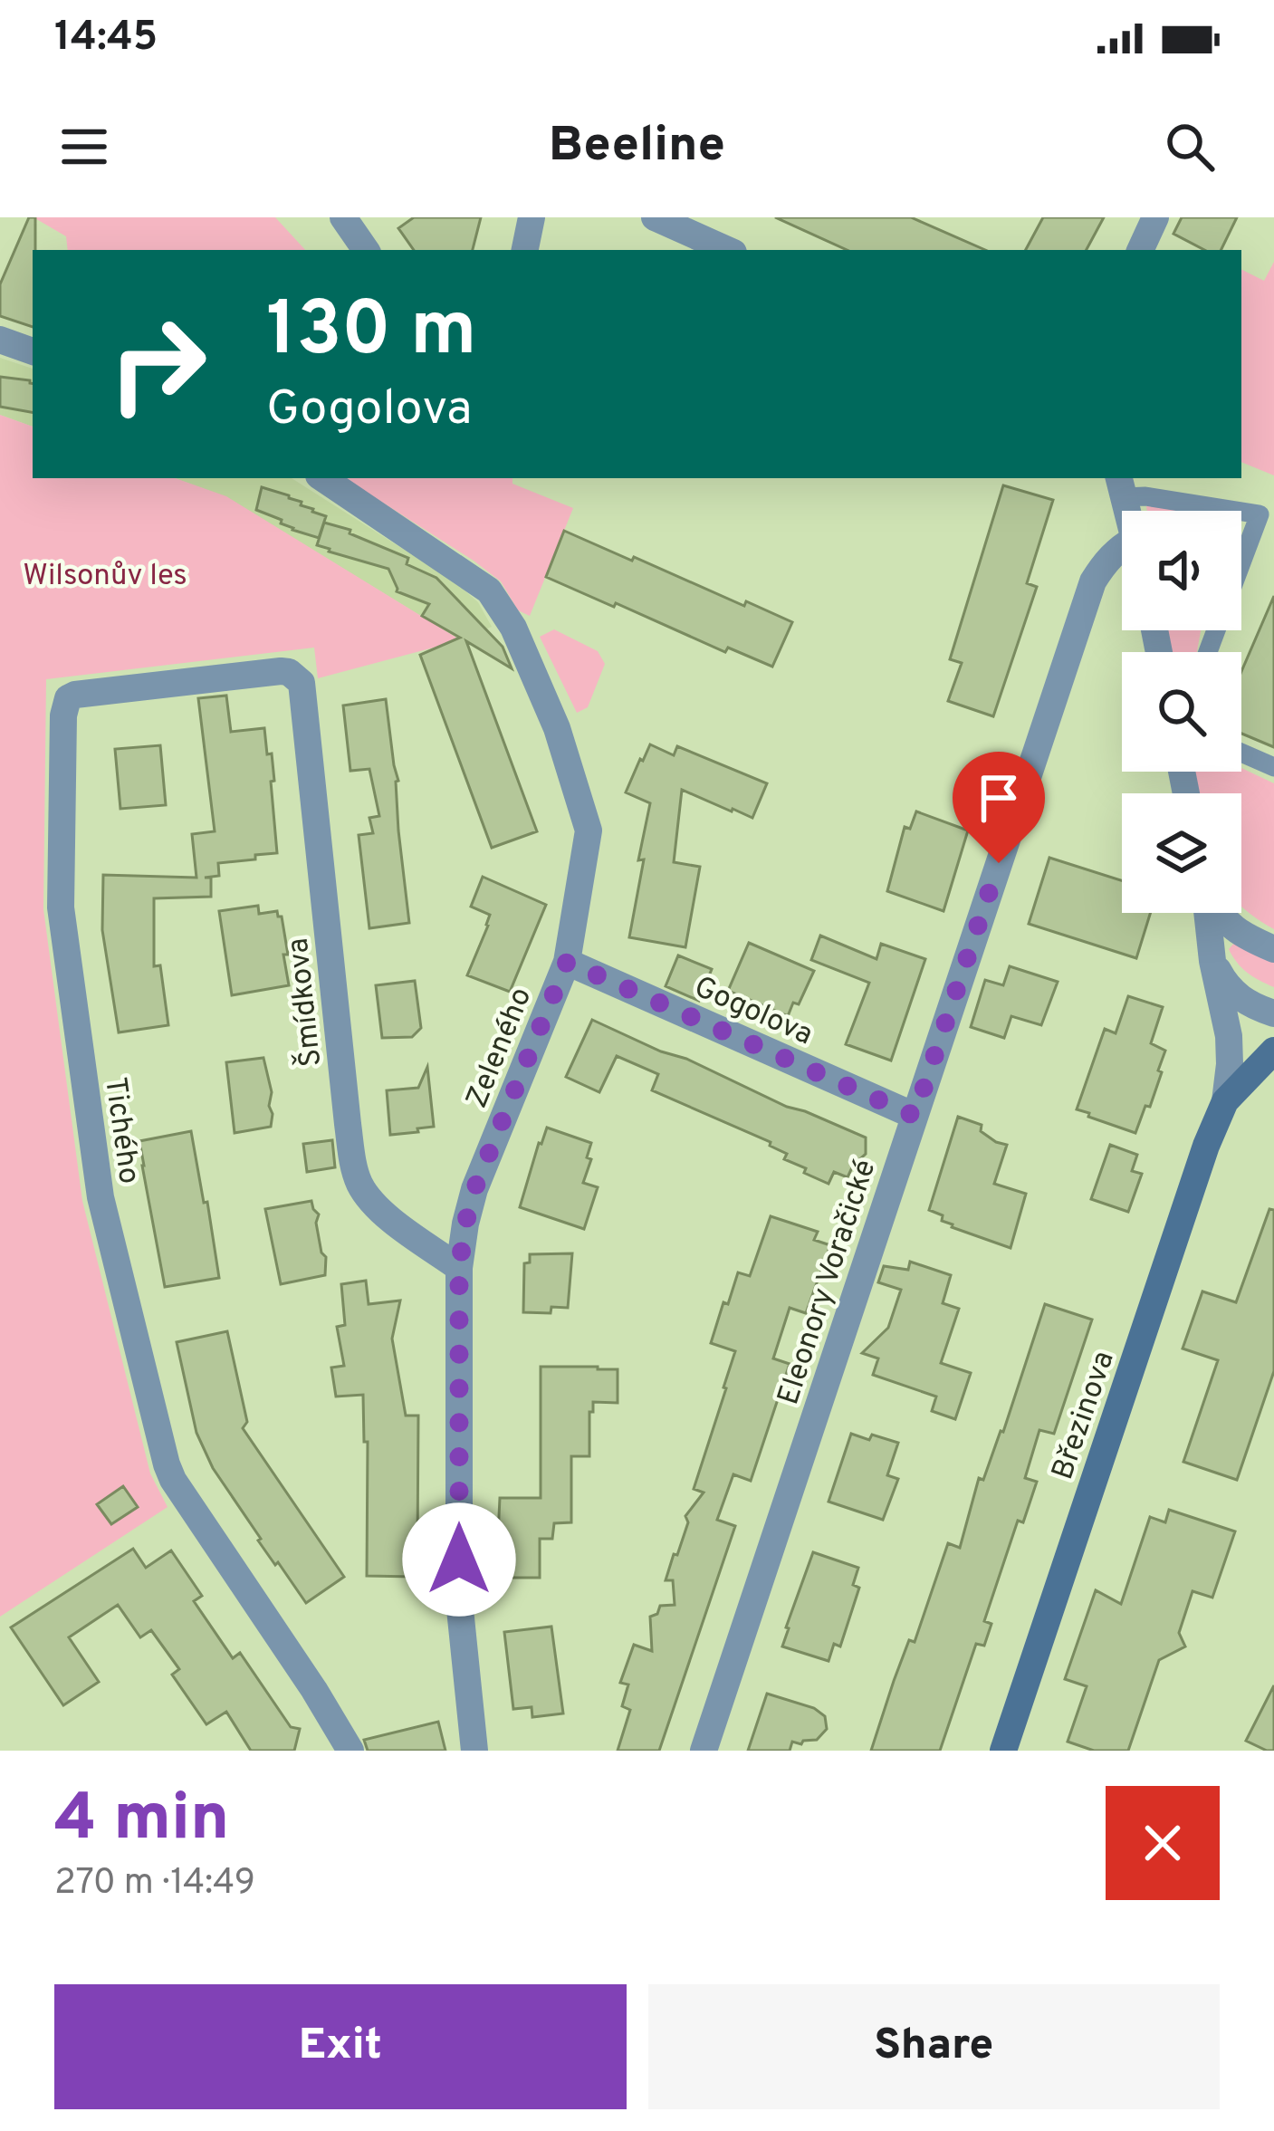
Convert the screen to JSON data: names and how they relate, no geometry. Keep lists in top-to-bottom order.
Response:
{
  "streets": {
    "street": [
      "Šmídkova",
      "Gogolova",
      "Zeleného",
      "Tichého",
      "Eleonory Voračické",
      "Březinova"
    ]
  },
  "crossings": [
    ["Šmídkova", "Zeleného"],
    ["Šmídkova", "Tichého"],
    ["Gogolova", "Zeleného"],
    ["Gogolova", "Eleonory Voračické"]
  ],
  "parks": ["Wilsonův les"],
  "page": {
    "status": "14:45",
    "header": "Beeline",
    "turn": ["130 m", "Gogolova"],
    "heading": ["4 min", "270 m · 14:49"],
    "buttons": ["Exit", "Share"]
  }
}
